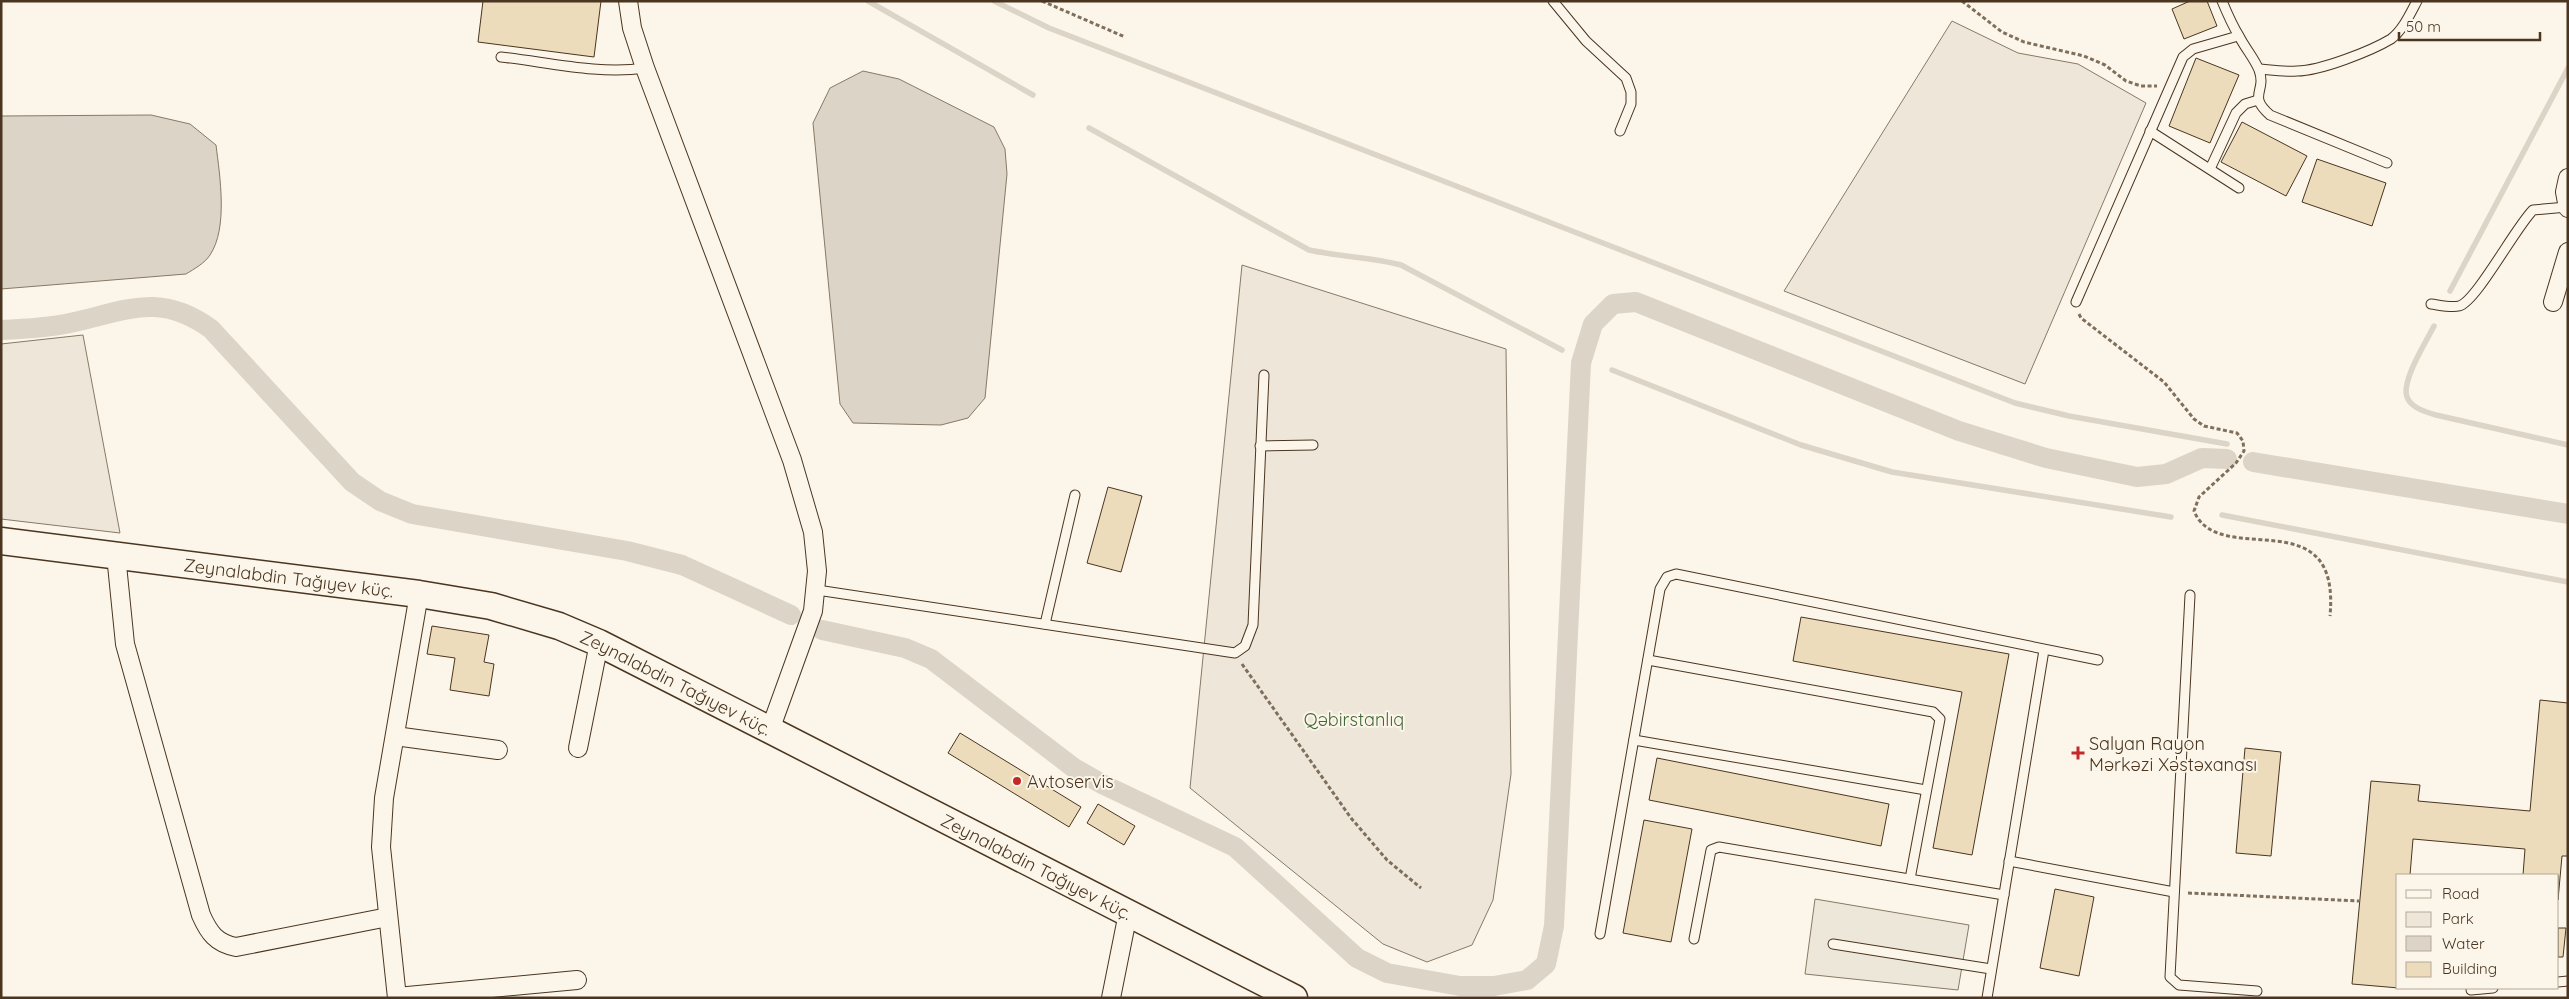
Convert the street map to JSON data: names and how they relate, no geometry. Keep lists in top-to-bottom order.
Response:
{
  "streets": {
    "main road": ["Zeynalabdin Tağıyev küç."]
  },
  "parks": ["Qəbirstanlıq"],
  "places": {
    "health": ["Salyan Rayon Mərkəzi Xəstəxanası"],
    "other": ["Avtoservis"]
  },
  "legend": [
    "Road",
    "Park",
    "Water",
    "Building"
  ],
  "scale_bar": "50 m"
}
